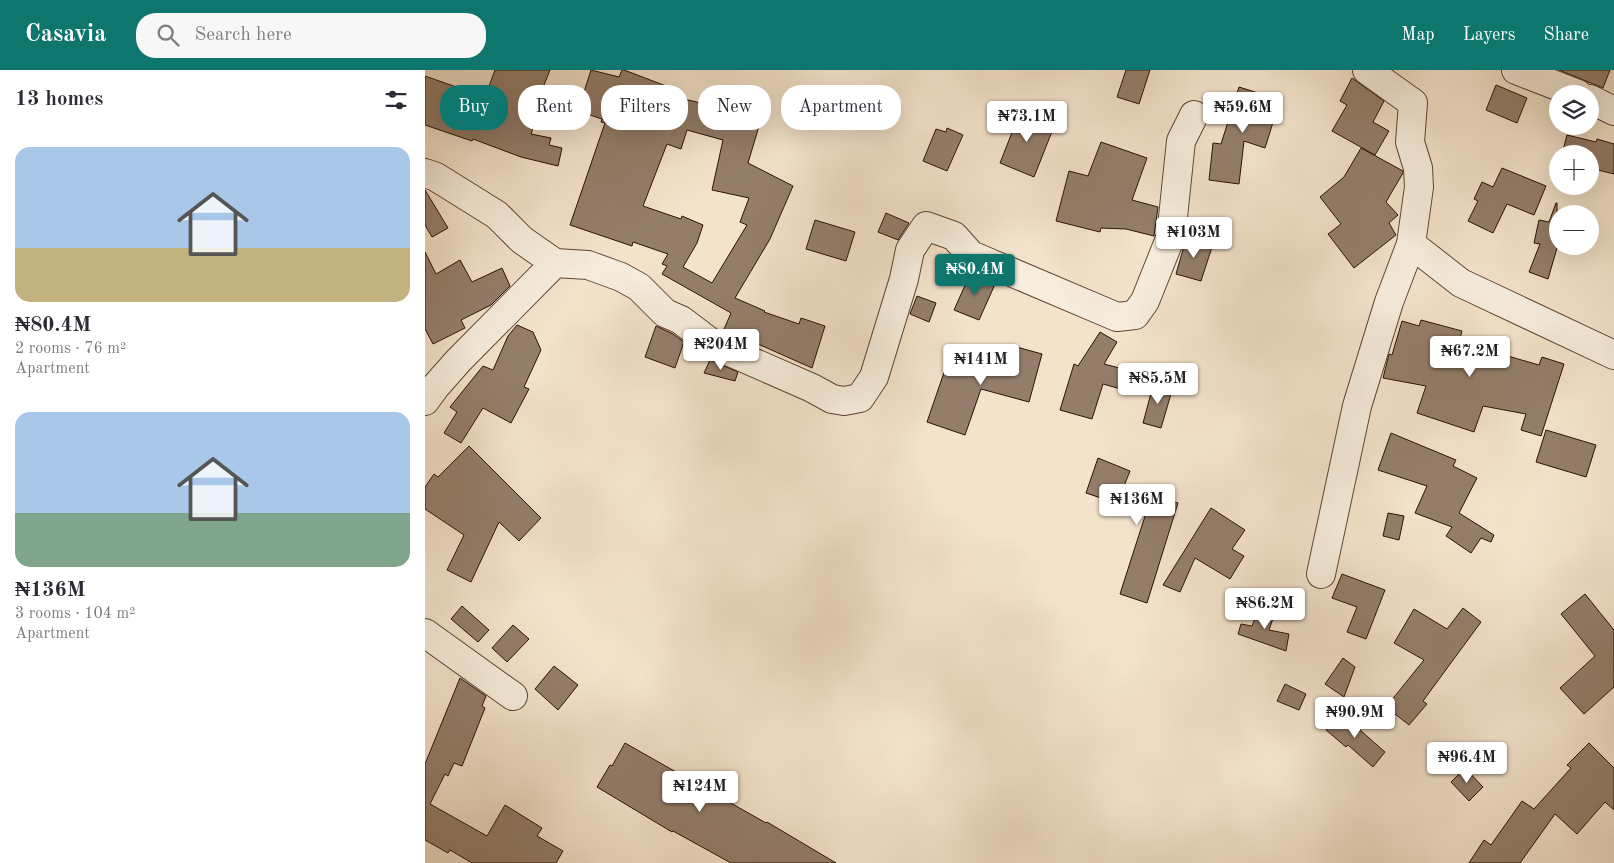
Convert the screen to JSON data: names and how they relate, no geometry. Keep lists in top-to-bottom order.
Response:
{
  "page": {
    "header": "Casavia",
    "search": "Search here",
    "nav": ["Map", "Layers", "Share"],
    "heading": "13 homes",
    "map_buttons": ["+", "−"],
    "chip": [
      "Buy",
      "Rent",
      "Filters",
      "New",
      "Apartment"
    ],
    "price": [
      "₦59.6M",
      "₦73.1M",
      "₦103M",
      "₦80.4M",
      "₦204M",
      "₦67.2M",
      "₦141M",
      "₦85.5M",
      "₦136M",
      "₦86.2M",
      "₦90.9M",
      "₦96.4M",
      "₦124M"
    ],
    "list": [
      {
        "name": "₦80.4M",
        "note": "2 rooms · 76 m² · Apartment"
      },
      {
        "name": "₦136M",
        "note": "3 rooms · 104 m² · Apartment"
      }
    ]
  }
}
